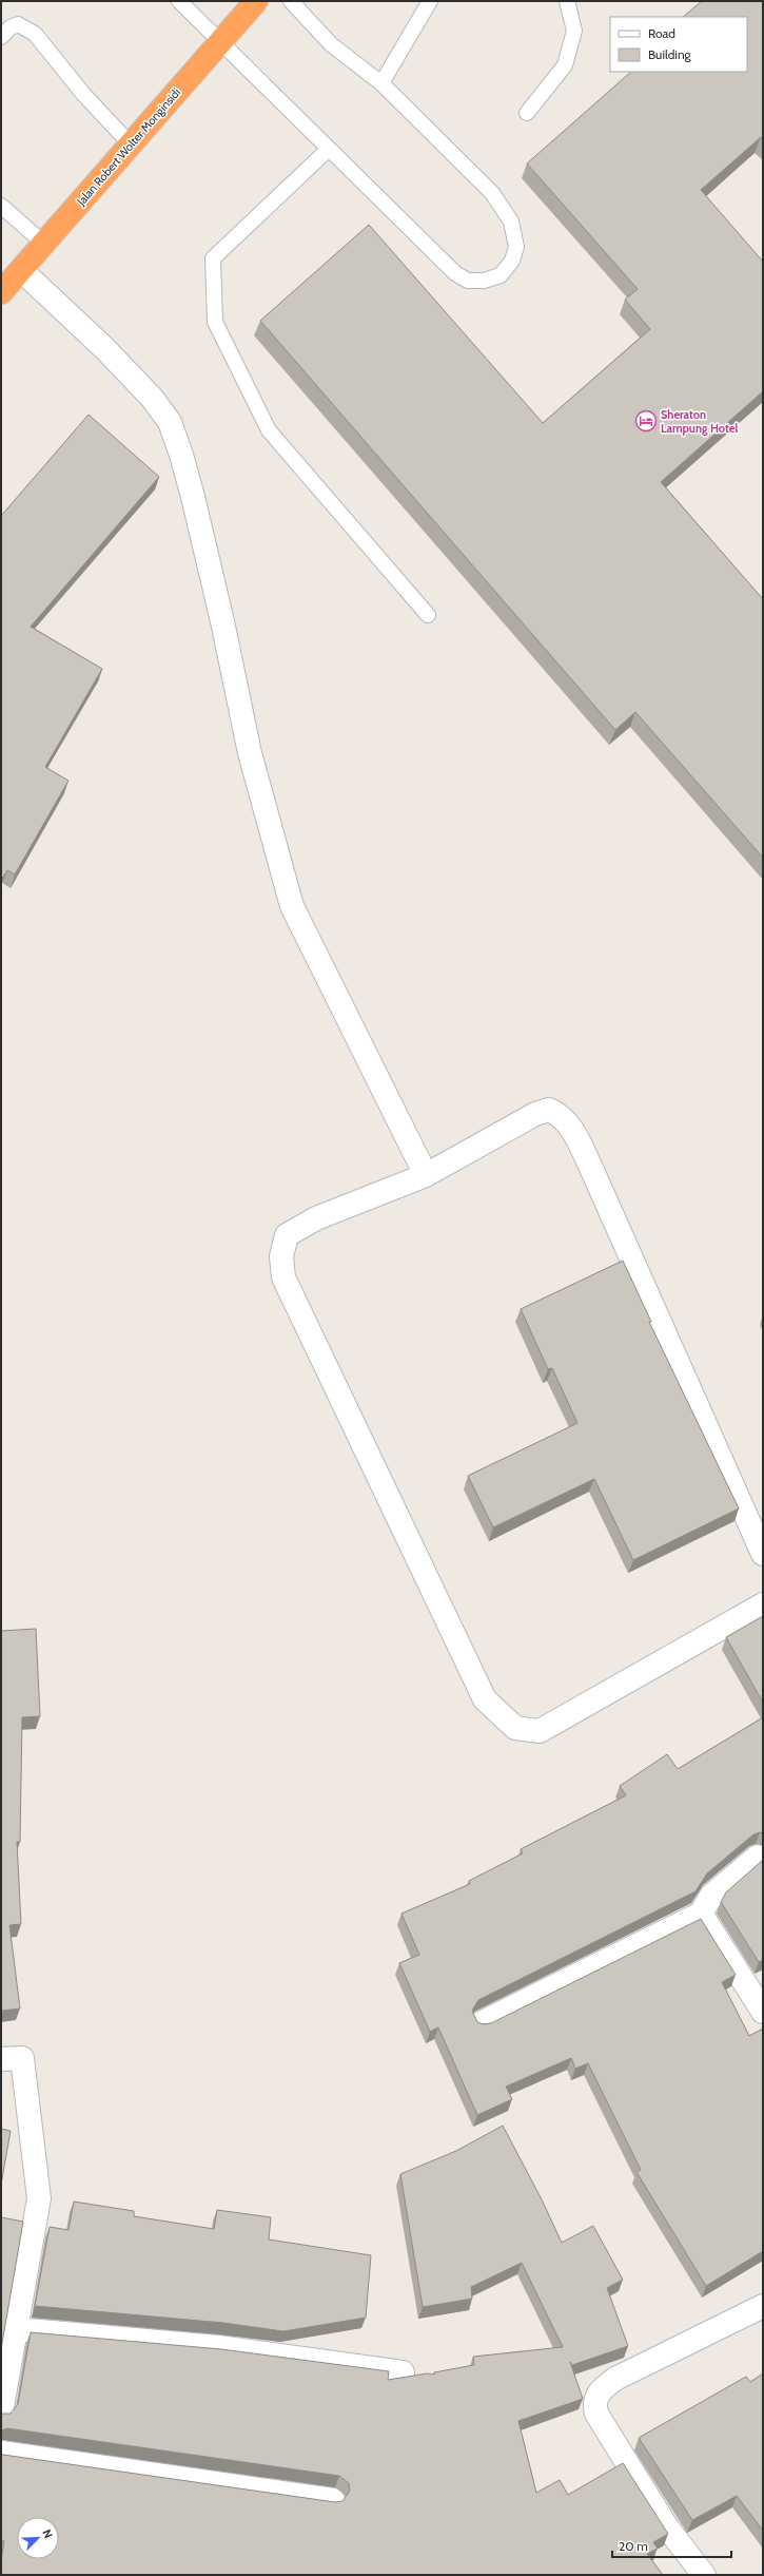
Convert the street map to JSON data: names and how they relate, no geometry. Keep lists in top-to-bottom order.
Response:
{
  "streets": {
    "highway": ["Jalan Robert Wolter Monginsidi"]
  },
  "places": {
    "hotel": ["Sheraton Lampung Hotel"]
  },
  "legend": ["Road", "Building"],
  "scale_bar": "20 m",
  "north": "top right"
}
